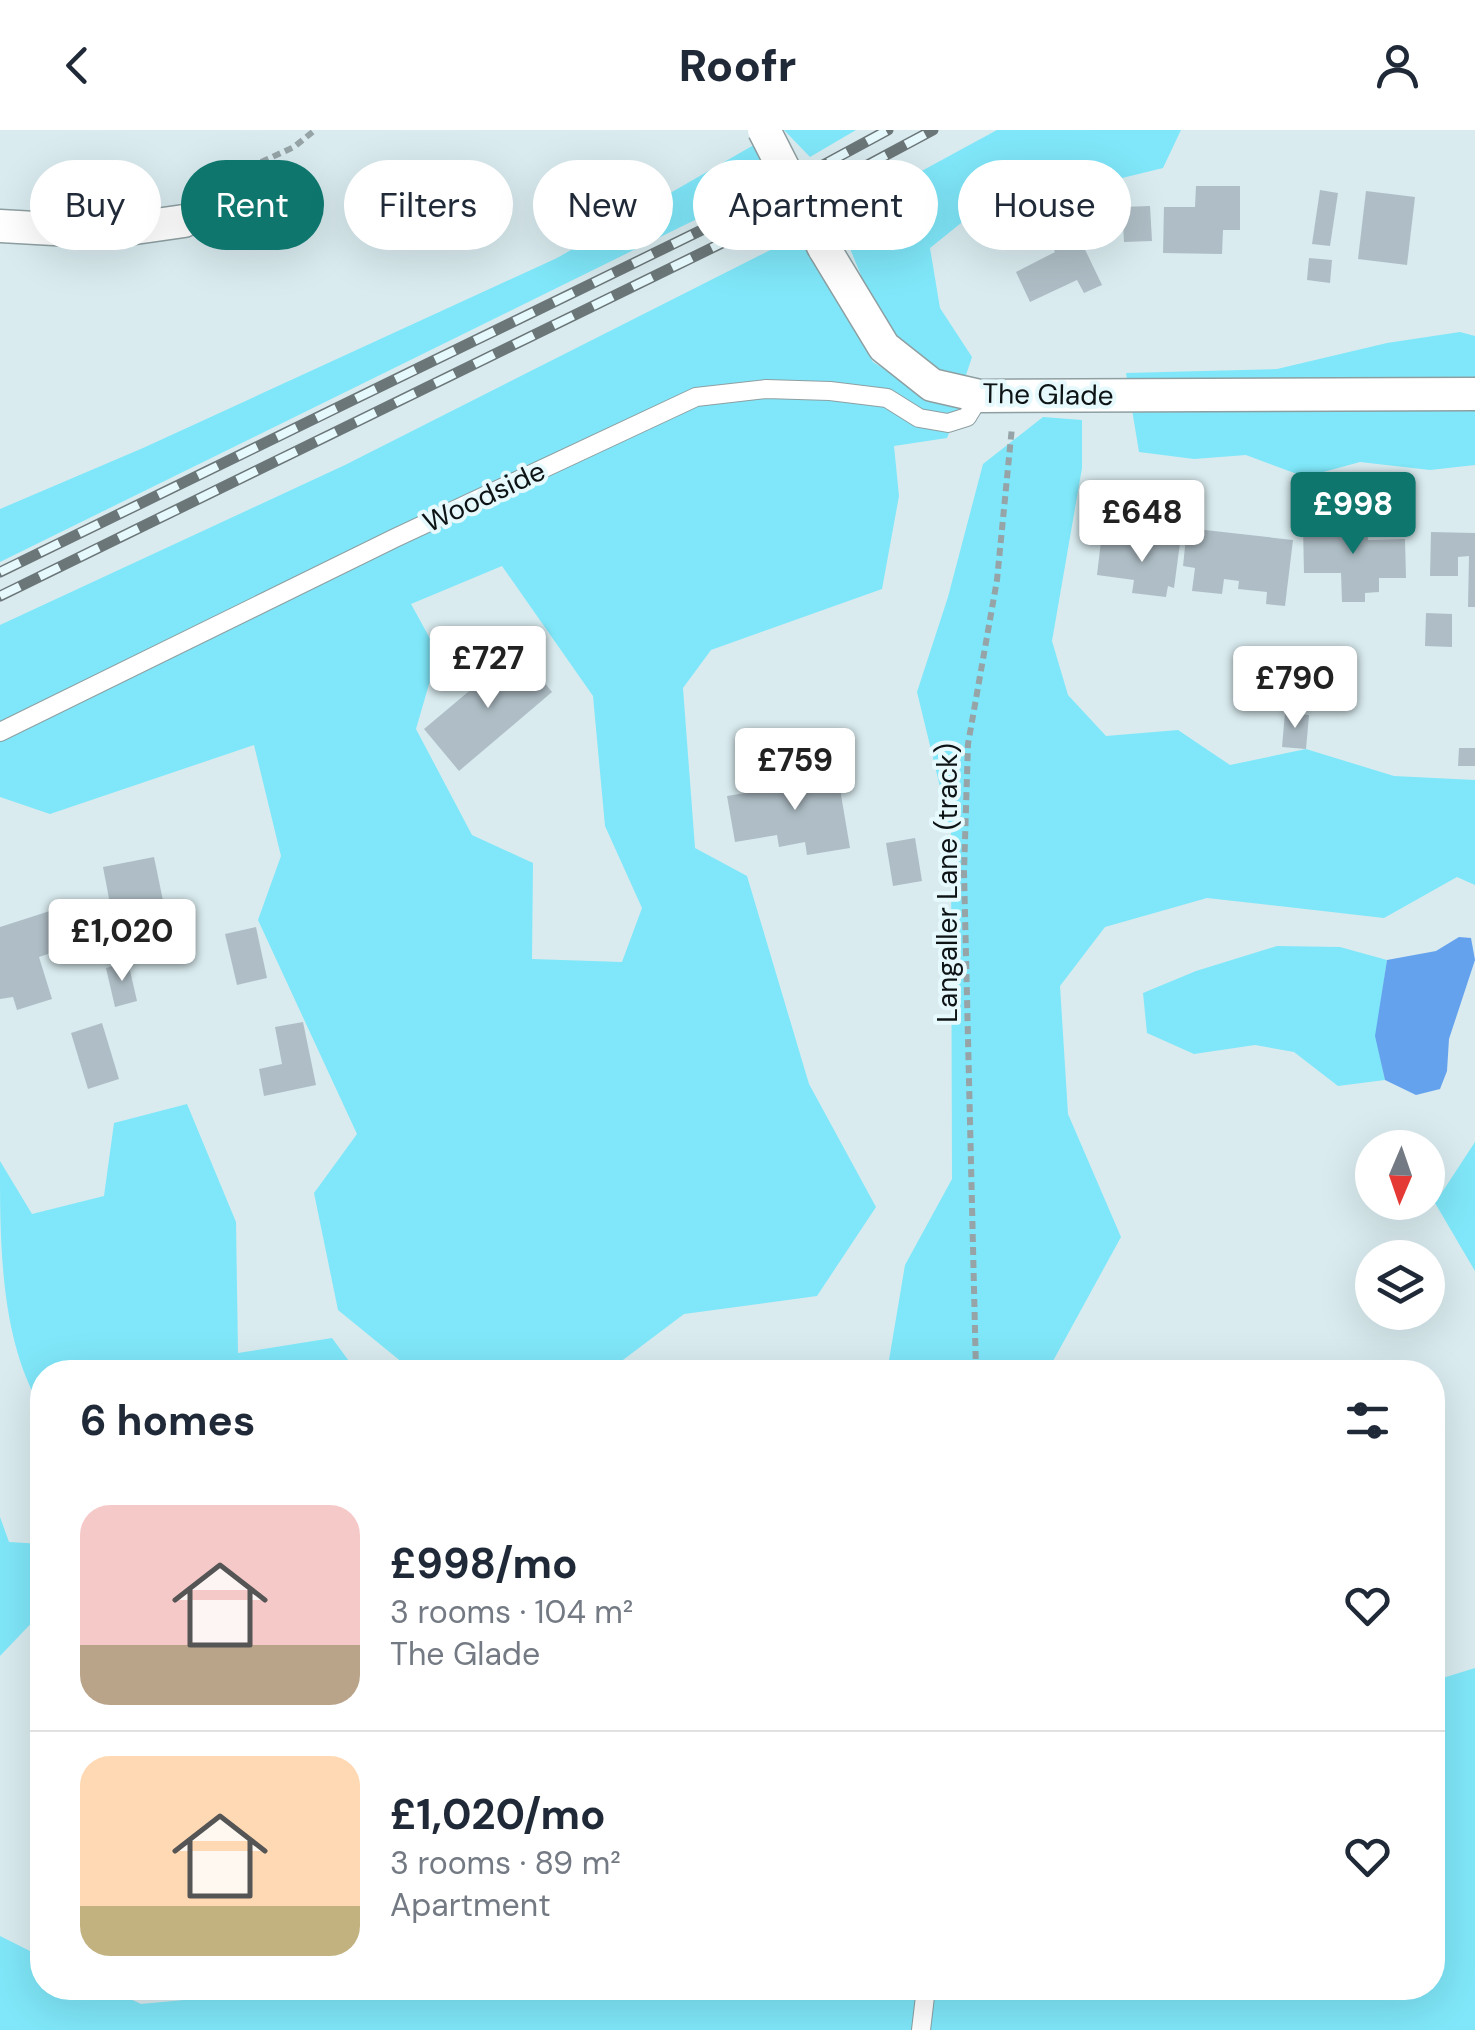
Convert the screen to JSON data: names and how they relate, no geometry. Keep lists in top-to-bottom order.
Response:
{
  "streets": {
    "street": ["The Glade"],
    "lane": ["Woodside"],
    "path": ["Langaller Lane (track)"]
  },
  "crossings": [
    ["The Glade", "Woodside"],
    ["The Glade", "Langaller Lane (track)"]
  ],
  "north": "bottom",
  "page": {
    "header": "Roofr",
    "chip": [
      "Buy",
      "Rent",
      "Filters",
      "New",
      "Apartment",
      "House"
    ],
    "price": [
      "£998",
      "£648",
      "£727",
      "£790",
      "£759",
      "£1,020"
    ],
    "heading": "6 homes",
    "list": [
      {
        "name": "£998/mo",
        "note": "3 rooms · 104 m² · The Glade"
      },
      {
        "name": "£1,020/mo",
        "note": "3 rooms · 89 m² · Apartment"
      }
    ]
  }
}
